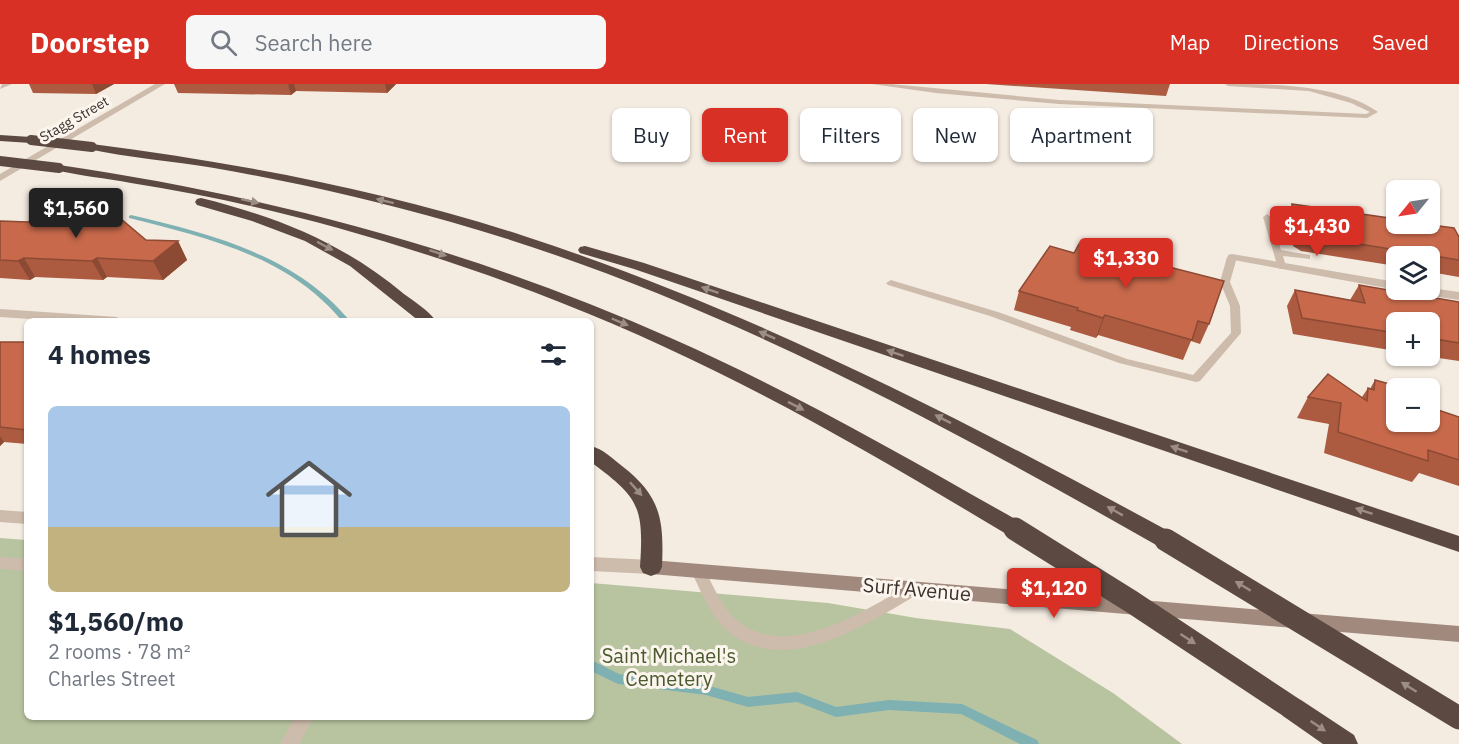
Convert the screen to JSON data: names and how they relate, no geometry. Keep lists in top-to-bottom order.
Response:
{
  "streets": {
    "main road": ["Surf Avenue"],
    "street": ["Stagg Street"]
  },
  "parks": ["Saint Michael's Cemetery"],
  "north": "bottom left",
  "page": {
    "header": "Doorstep",
    "search": "Search here",
    "nav": ["Map", "Directions", "Saved"],
    "chip": [
      "Buy",
      "Rent",
      "Filters",
      "New",
      "Apartment"
    ],
    "map_buttons": ["+", "−"],
    "price": [
      "$1,560",
      "$1,430",
      "$1,330",
      "$1,120"
    ],
    "heading": "4 homes",
    "list": [
      {
        "name": "$1,560/mo",
        "note": "2 rooms · 78 m² · Charles Street"
      }
    ]
  }
}
